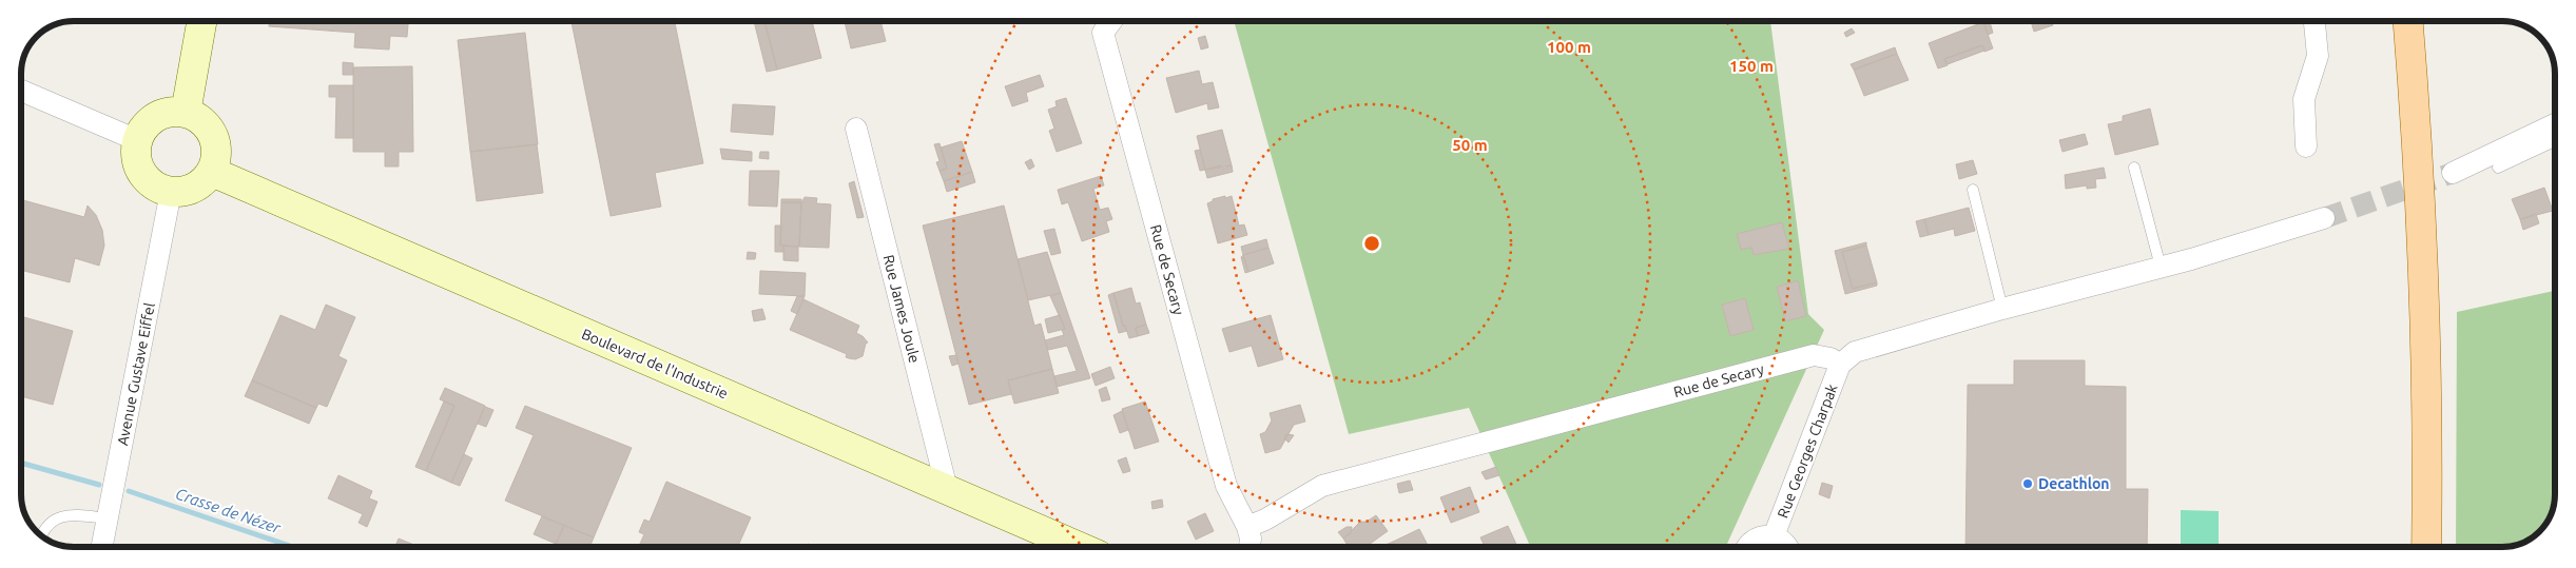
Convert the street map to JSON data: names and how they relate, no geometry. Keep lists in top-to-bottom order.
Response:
{
  "streets": {
    "street": [
      "Rue de Secary",
      "Rue James Joule",
      "Boulevard de l'Industrie",
      "Avenue Gustave Eiffel",
      "Rue Georges Charpak"
    ]
  },
  "crossings": [
    ["Rue de Secary", "Rue Georges Charpak"],
    ["Rue James Joule", "Boulevard de l'Industrie"],
    ["Boulevard de l'Industrie", "Avenue Gustave Eiffel"]
  ],
  "water": ["Crasse de Nézer"],
  "places": ["Decathlon"],
  "rings": ["100 m", "150 m", "50 m"]
}
